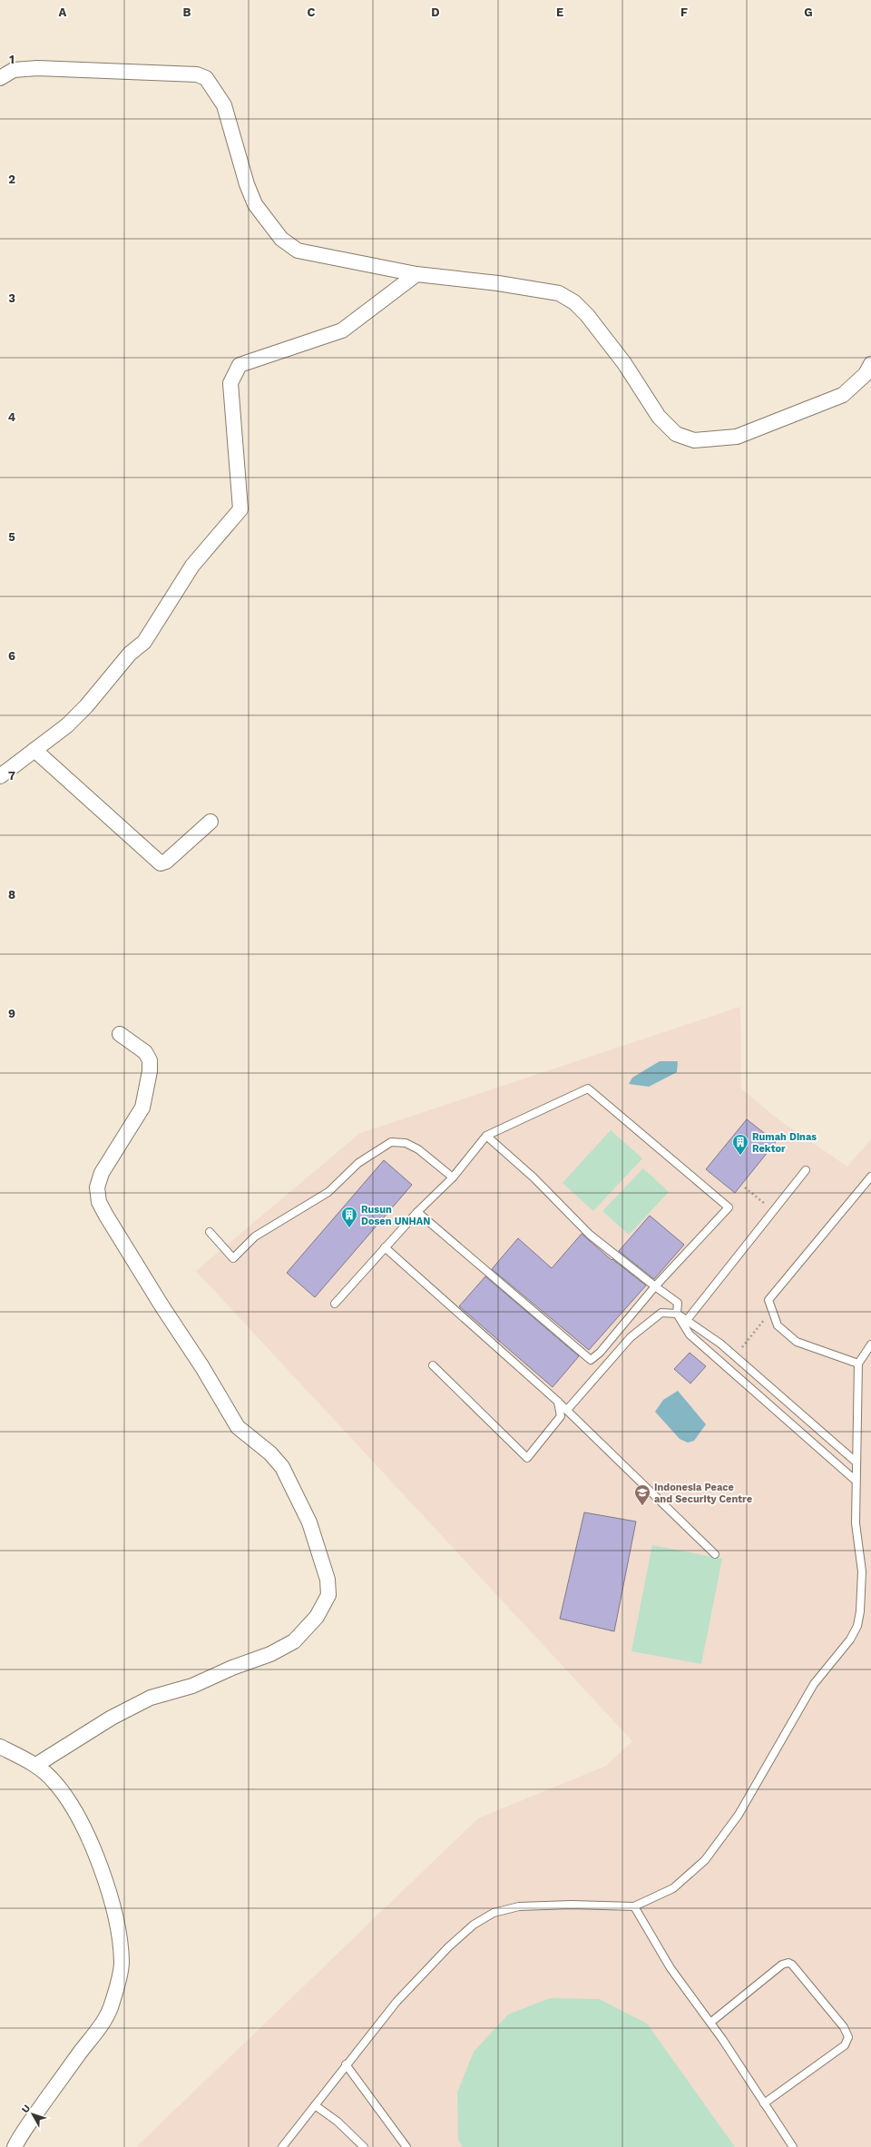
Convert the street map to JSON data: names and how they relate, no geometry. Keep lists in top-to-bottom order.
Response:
{
  "places": {
    "building": ["Rumah Dinas Rektor", "Rusun Dosen UNHAN"],
    "school or university": ["Indonesia Peace and Security Centre"]
  },
  "north": "top left",
  "grid": {
    "columns": [
      "A",
      "B",
      "C",
      "D",
      "E",
      "F",
      "G"
    ],
    "rows": [
      "1",
      "2",
      "3",
      "4",
      "5",
      "6",
      "7",
      "8",
      "9"
    ]
  }
}
